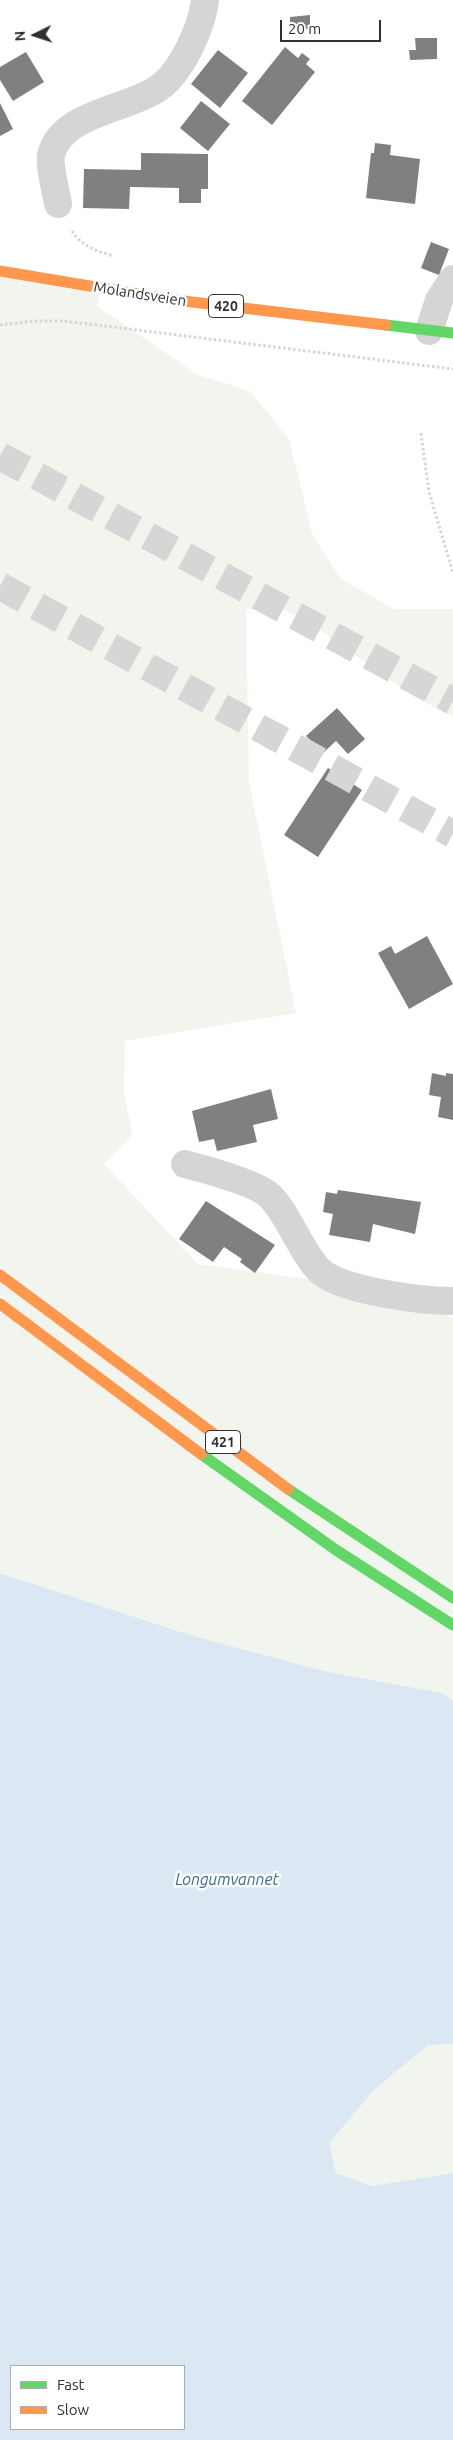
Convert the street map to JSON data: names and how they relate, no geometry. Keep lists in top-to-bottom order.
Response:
{
  "streets": {
    "main road": ["Molandsveien", "420", "421"]
  },
  "water": ["Longumvannet"],
  "legend": ["Fast", "Slow"],
  "scale_bar": "20 m",
  "north": "left"
}
